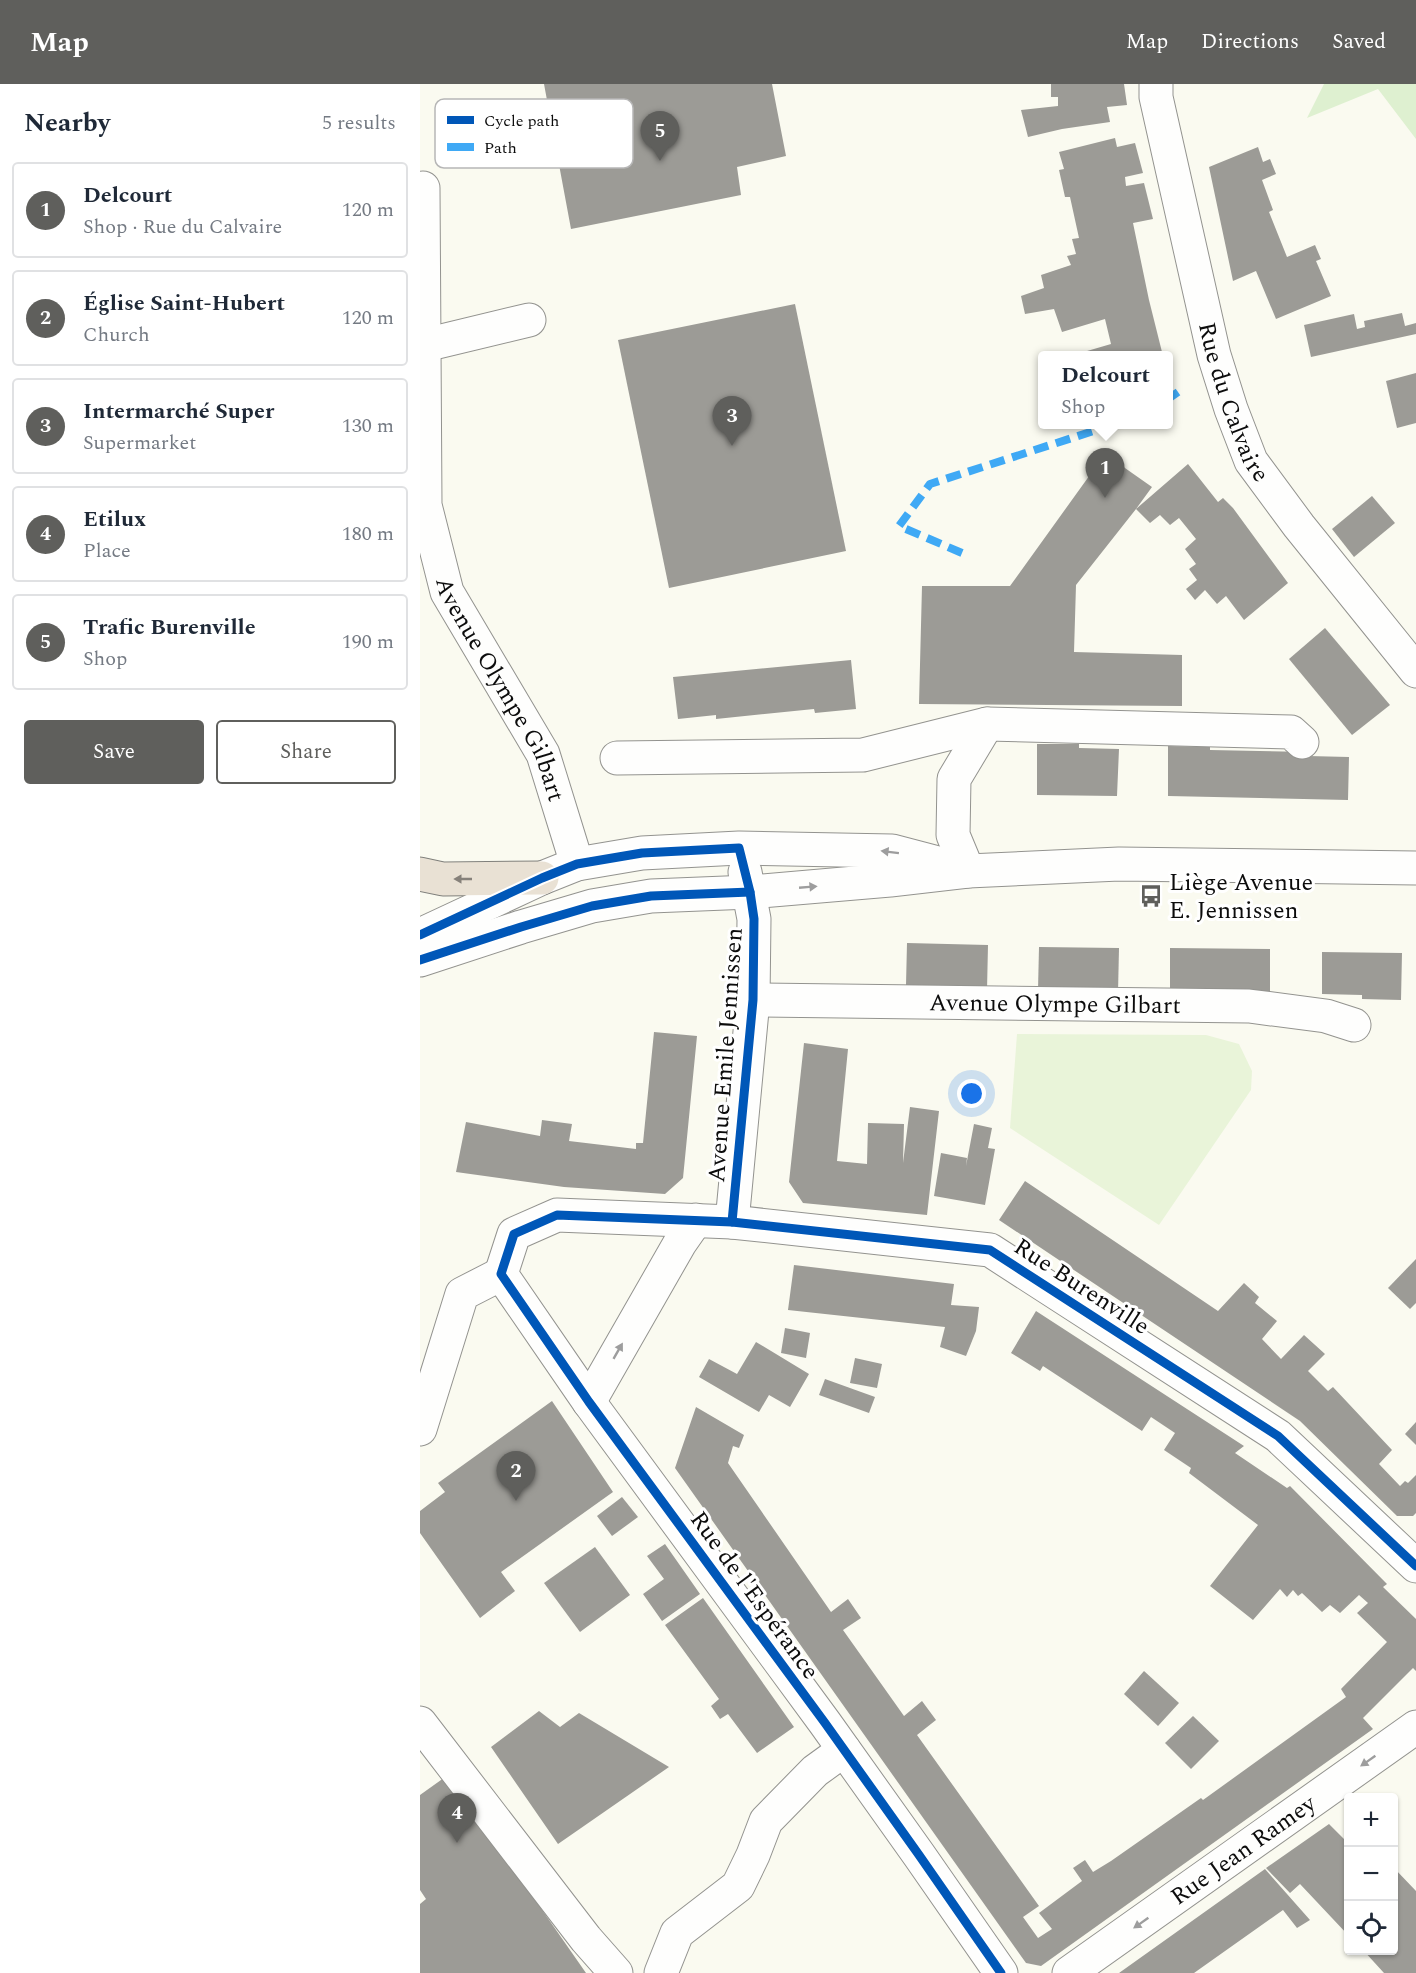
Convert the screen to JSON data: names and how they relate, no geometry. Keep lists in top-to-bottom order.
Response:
{
  "streets": {
    "street": [
      "Rue du Calvaire",
      "Avenue Olympe Gilbart",
      "Avenue Emile Jennissen",
      "Rue Burenville",
      "Rue de l'Espérance",
      "Rue Jean Ramey"
    ]
  },
  "crossings": [
    ["Avenue Olympe Gilbart", "Avenue Emile Jennissen"],
    ["Avenue Emile Jennissen", "Rue Burenville"],
    ["Rue Burenville", "Rue de l'Espérance"]
  ],
  "one_way": ["Rue Jean Ramey"],
  "places": {
    "bus stop": ["Liège Avenue E. Jennissen"]
  },
  "legend": ["Cycle path", "Path"],
  "page": {
    "header": "Map",
    "nav": ["Map", "Directions", "Saved"],
    "heading": ["Nearby", "5 results"],
    "pins": [
      "5",
      "3",
      "1",
      "2",
      "4"
    ],
    "list": [
      {
        "mark": "1",
        "name": "Delcourt",
        "note": "Shop · Rue du Calvaire",
        "value": "120 m"
      },
      {
        "mark": "2",
        "name": "Église Saint-Hubert",
        "note": "Church",
        "value": "120 m"
      },
      {
        "mark": "3",
        "name": "Intermarché Super",
        "note": "Supermarket",
        "value": "130 m"
      },
      {
        "mark": "4",
        "name": "Etilux",
        "note": "Place",
        "value": "180 m"
      },
      {
        "mark": "5",
        "name": "Trafic Burenville",
        "note": "Shop",
        "value": "190 m"
      }
    ],
    "popup": ["Delcourt", "Shop"],
    "buttons": ["Save", "Share"],
    "map_buttons": ["+", "−"]
  }
}
